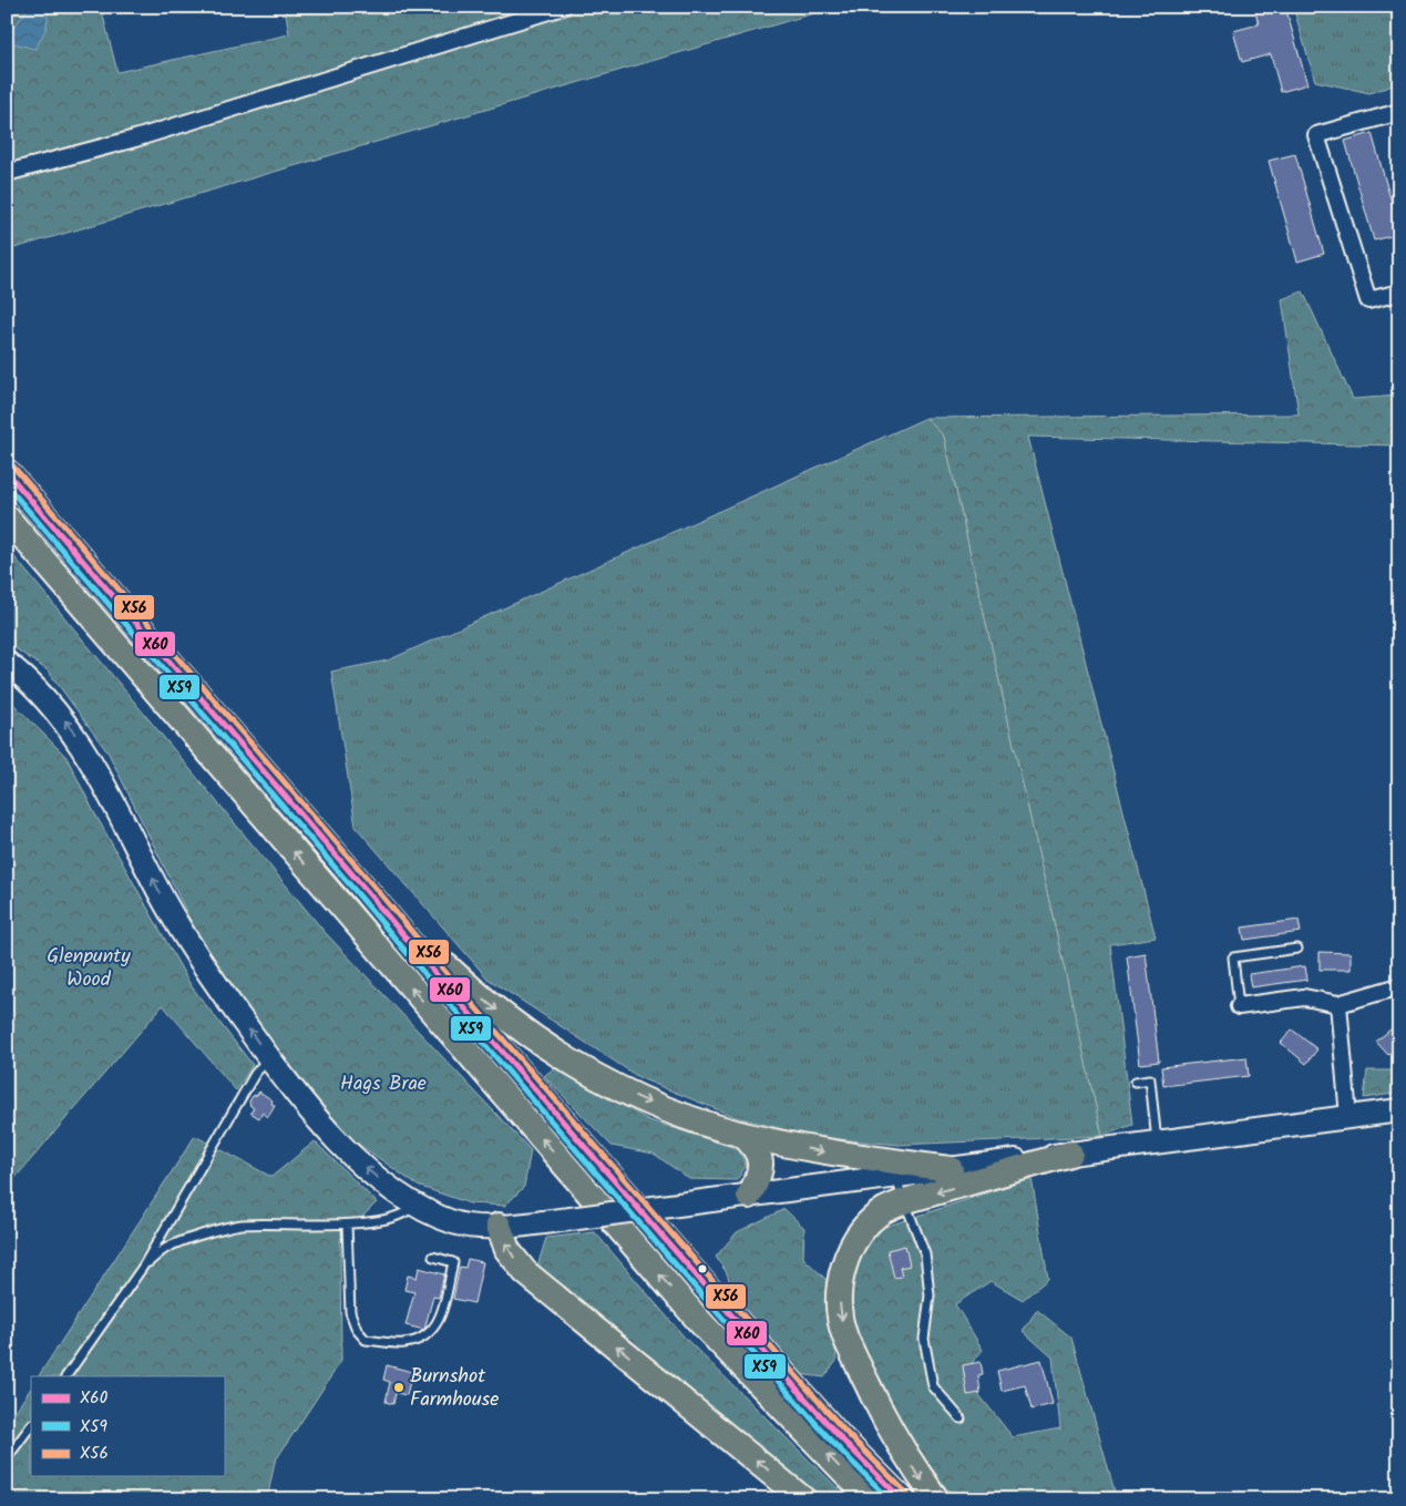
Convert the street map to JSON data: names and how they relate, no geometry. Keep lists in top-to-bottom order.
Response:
{
  "parks": ["Glenpunty Wood", "Hags Brae"],
  "places": ["Burnshot Farmhouse"],
  "lines": ["transit line X56", "transit line X60", "transit line X59"],
  "legend": ["X60", "X59", "X56"]
}
